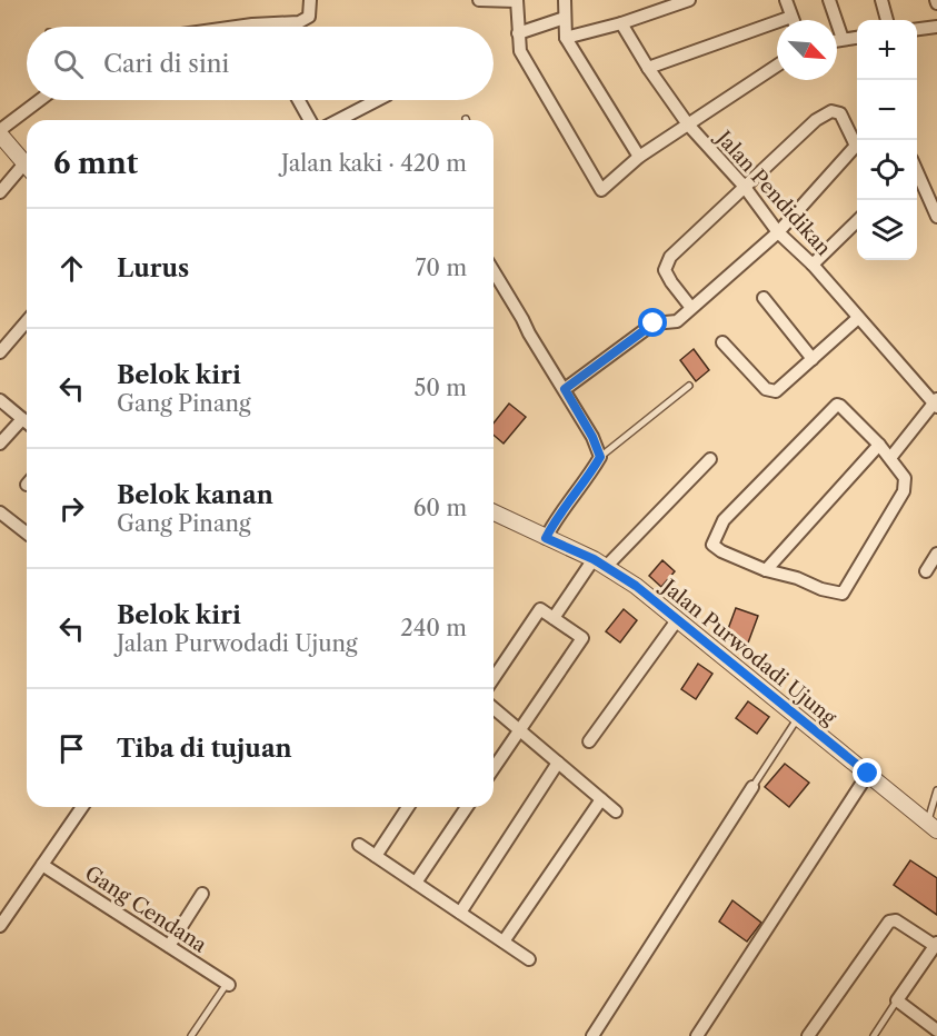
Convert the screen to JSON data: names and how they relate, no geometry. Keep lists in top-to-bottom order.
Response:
{
  "streets": {
    "street": ["Jalan Pendidikan", "Jalan Purwodadi Ujung", "Gang Cendana"]
  },
  "north": "bottom right",
  "page": {
    "map_buttons": ["+", "−"],
    "search": "Cari di sini",
    "heading": ["6 mnt", "Jalan kaki · 420 m"],
    "list": [
      ["Lurus", "70 m"],
      ["Belok kiri", "Gang Pinang", "50 m"],
      ["Belok kanan", "Gang Pinang", "60 m"],
      ["Belok kiri", "Jalan Purwodadi Ujung", "240 m"],
      "Tiba di tujuan"
    ]
  }
}
